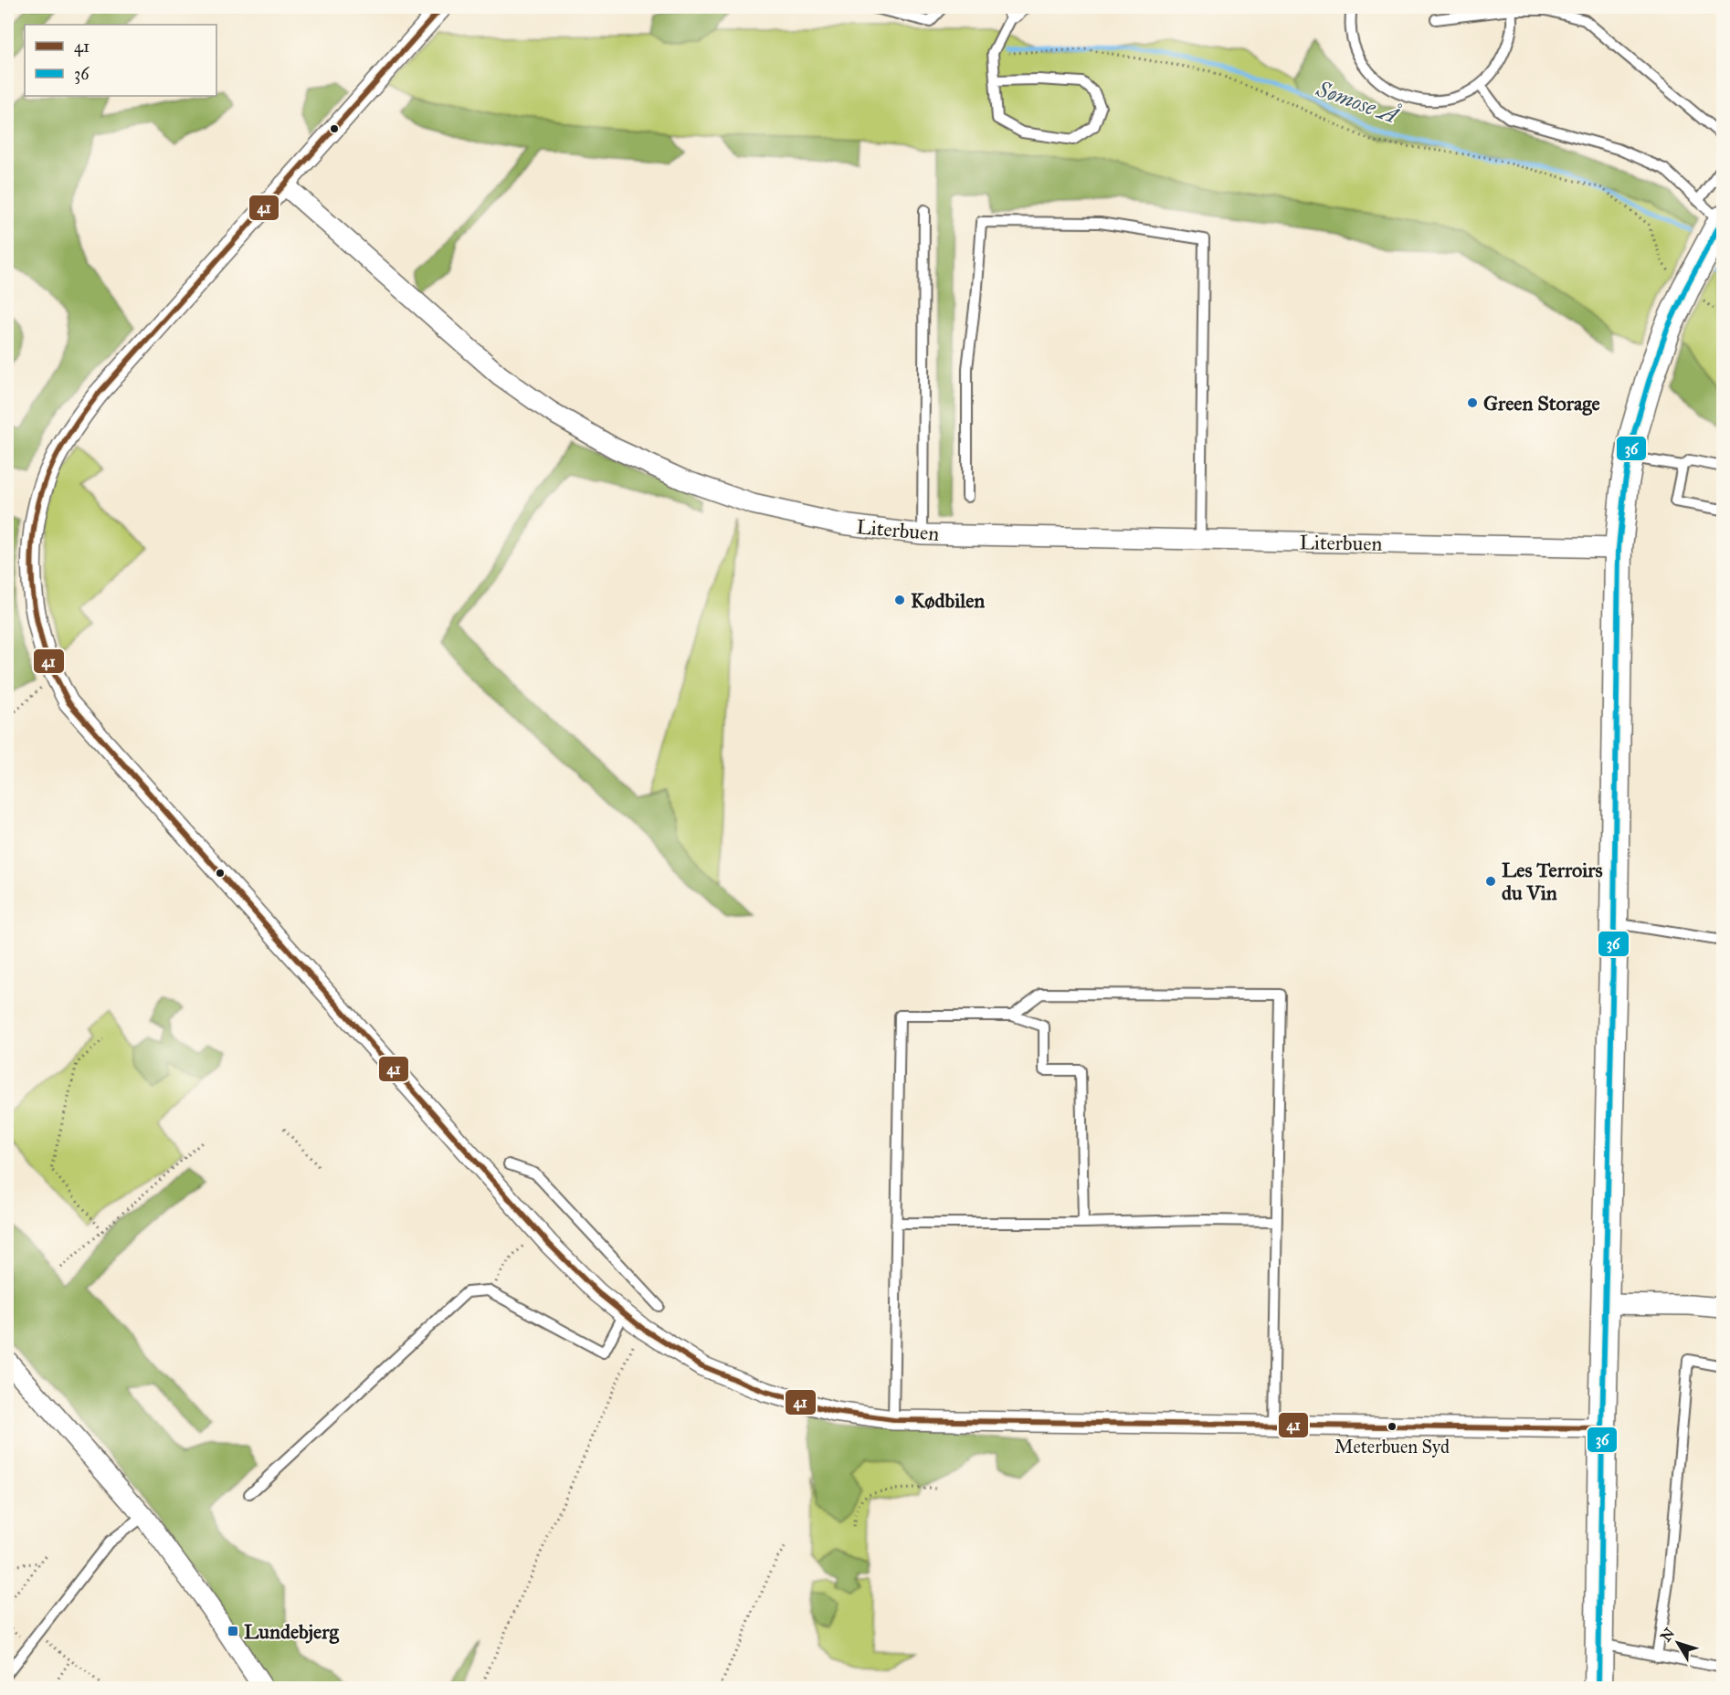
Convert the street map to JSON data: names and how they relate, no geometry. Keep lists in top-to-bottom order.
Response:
{
  "streets": {
    "street": ["Literbuen"]
  },
  "water": ["Sømose Å"],
  "places": {
    "other": [
      "Green Storage",
      "Kødbilen",
      "Les Terroirs du Vin",
      "Meterbuen Syd"
    ],
    "transit": ["Lundebjerg"]
  },
  "lines": ["transit line 41", "transit line 36"],
  "legend": ["41", "36"],
  "north": "top left"
}
